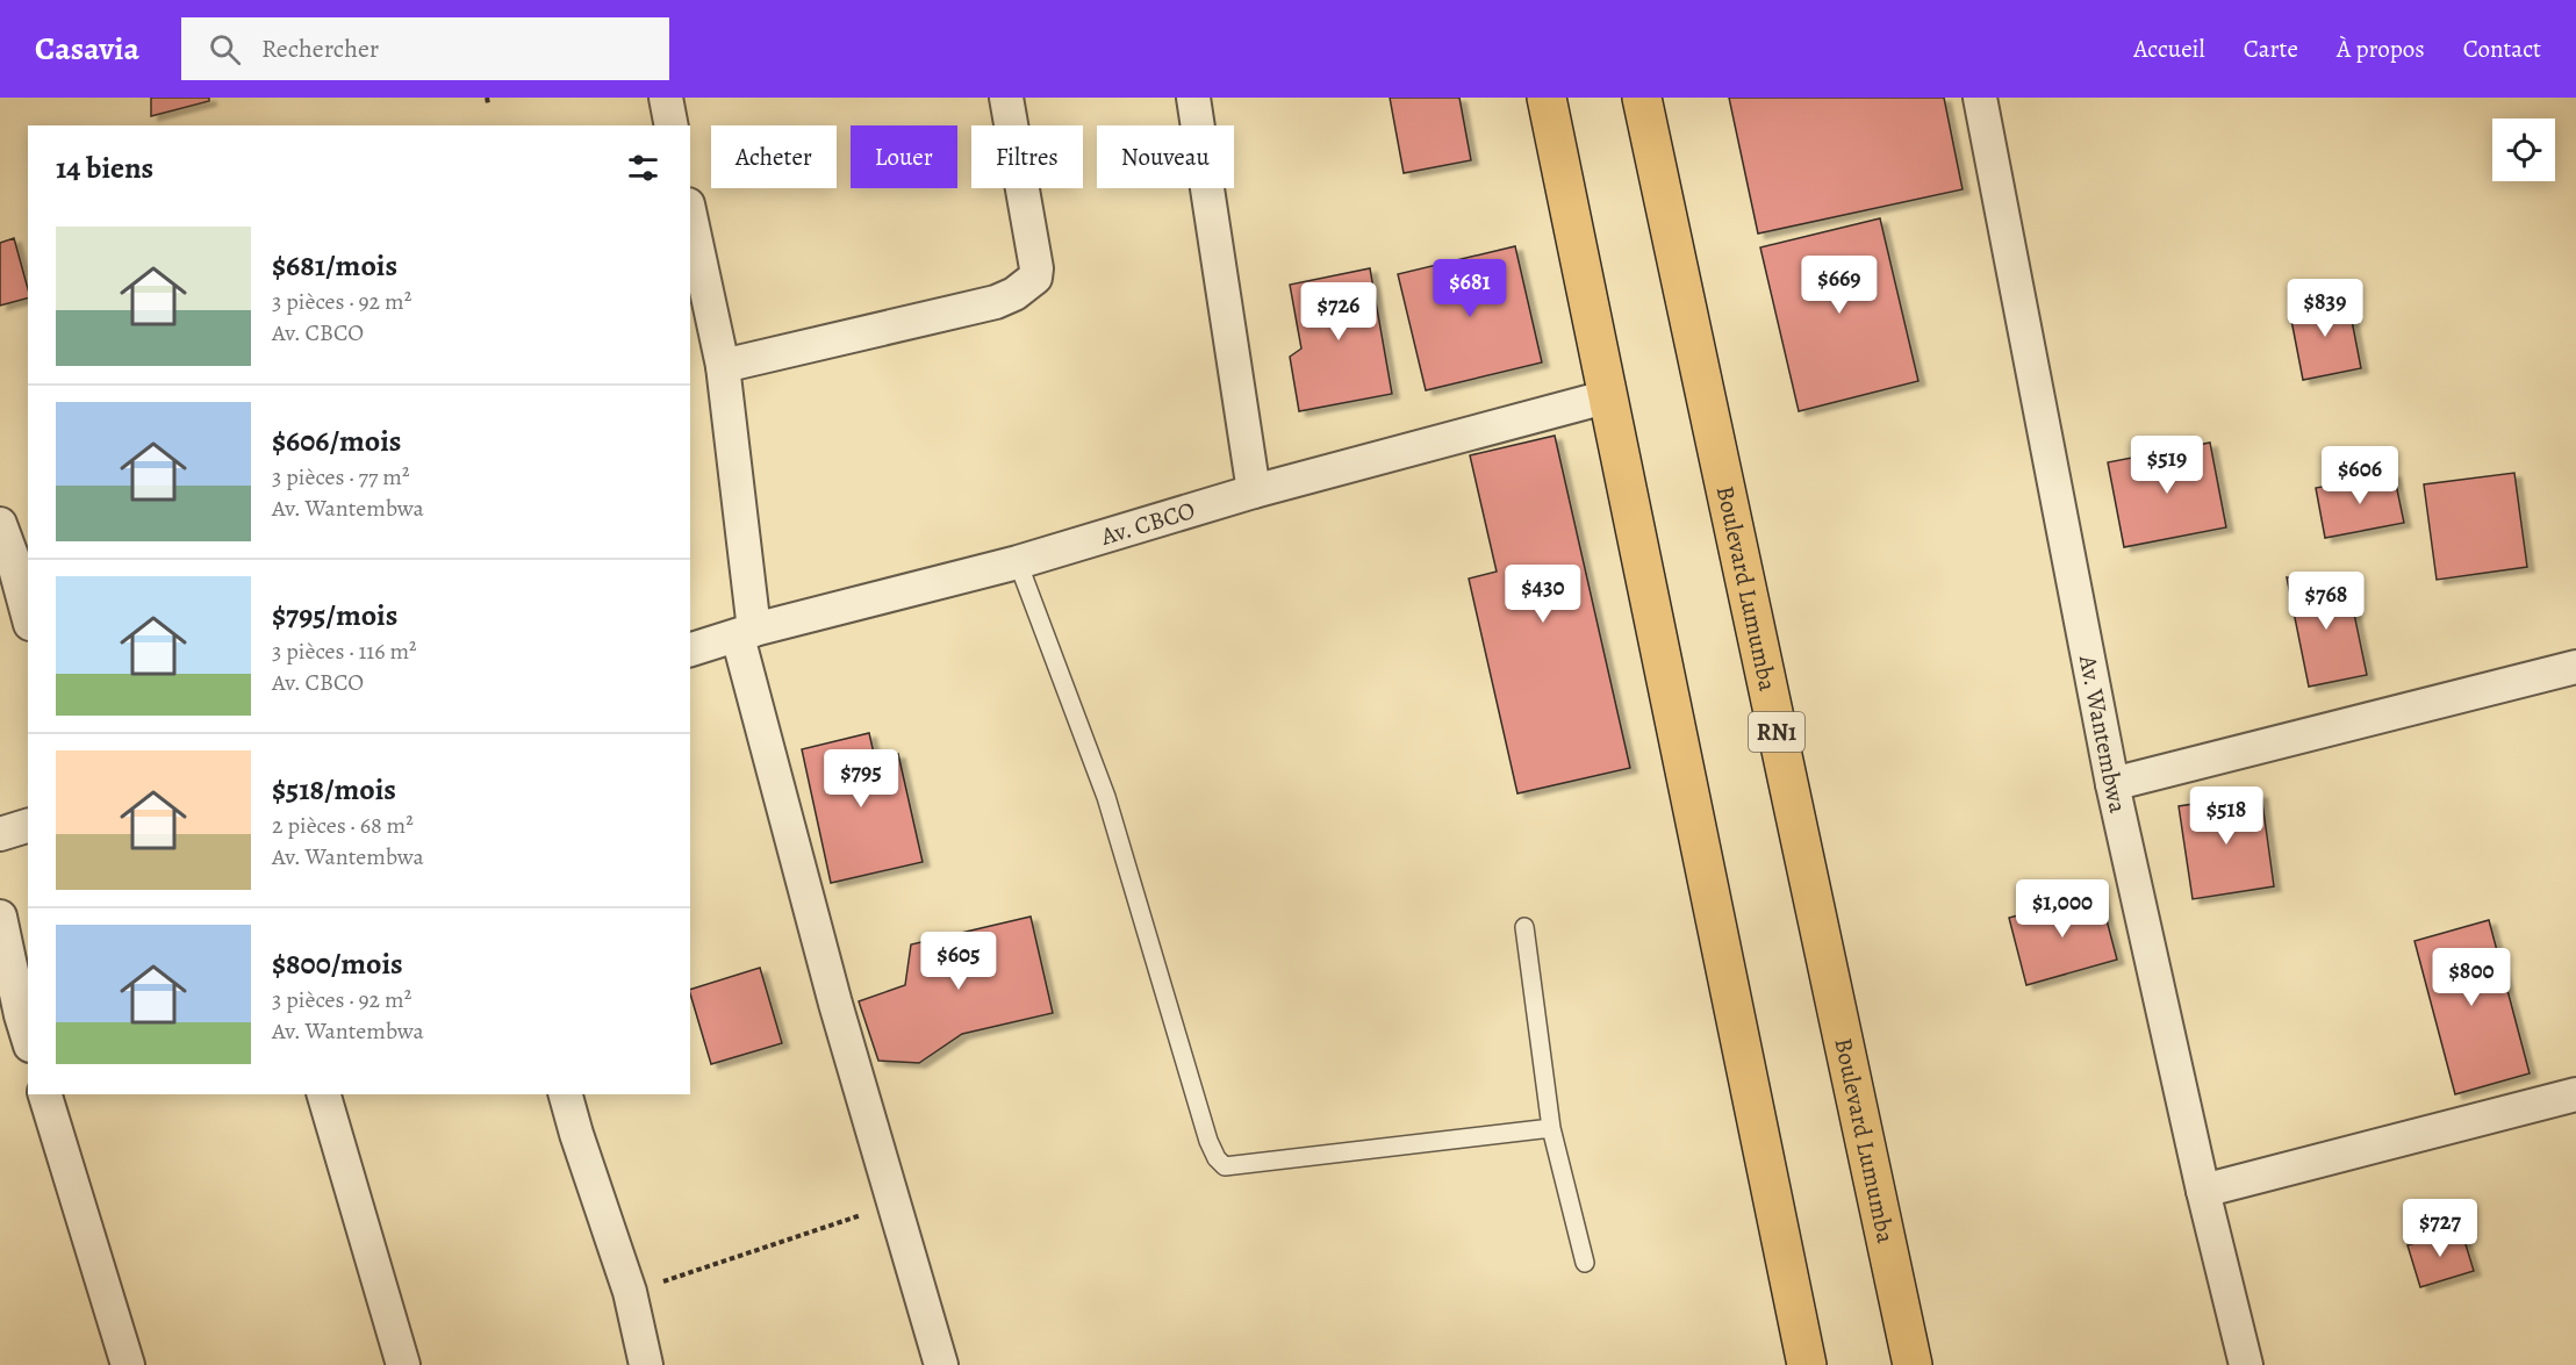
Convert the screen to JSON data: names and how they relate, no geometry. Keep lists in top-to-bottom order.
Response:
{
  "streets": {
    "highway": ["Boulevard Lumumba", "RN1"],
    "street": ["Av. CBCO", "Av. Wantembwa"]
  },
  "page": {
    "header": "Casavia",
    "search": "Rechercher",
    "nav": [
      "Accueil",
      "Carte",
      "À propos",
      "Contact"
    ],
    "chip": [
      "Acheter",
      "Louer",
      "Filtres",
      "Nouveau"
    ],
    "heading": "14 biens",
    "list": [
      {
        "name": "$681/mois",
        "note": "3 pièces · 92 m² · Av. CBCO"
      },
      {
        "name": "$606/mois",
        "note": "3 pièces · 77 m² · Av. Wantembwa"
      },
      {
        "name": "$795/mois",
        "note": "3 pièces · 116 m² · Av. CBCO"
      },
      {
        "name": "$518/mois",
        "note": "2 pièces · 68 m² · Av. Wantembwa"
      },
      {
        "name": "$800/mois",
        "note": "3 pièces · 92 m² · Av. Wantembwa"
      }
    ],
    "price": [
      "$669",
      "$681",
      "$839",
      "$726",
      "$519",
      "$606",
      "$430",
      "$768",
      "$795",
      "$518",
      "$1,000",
      "$605",
      "$800",
      "$727"
    ]
  }
}
